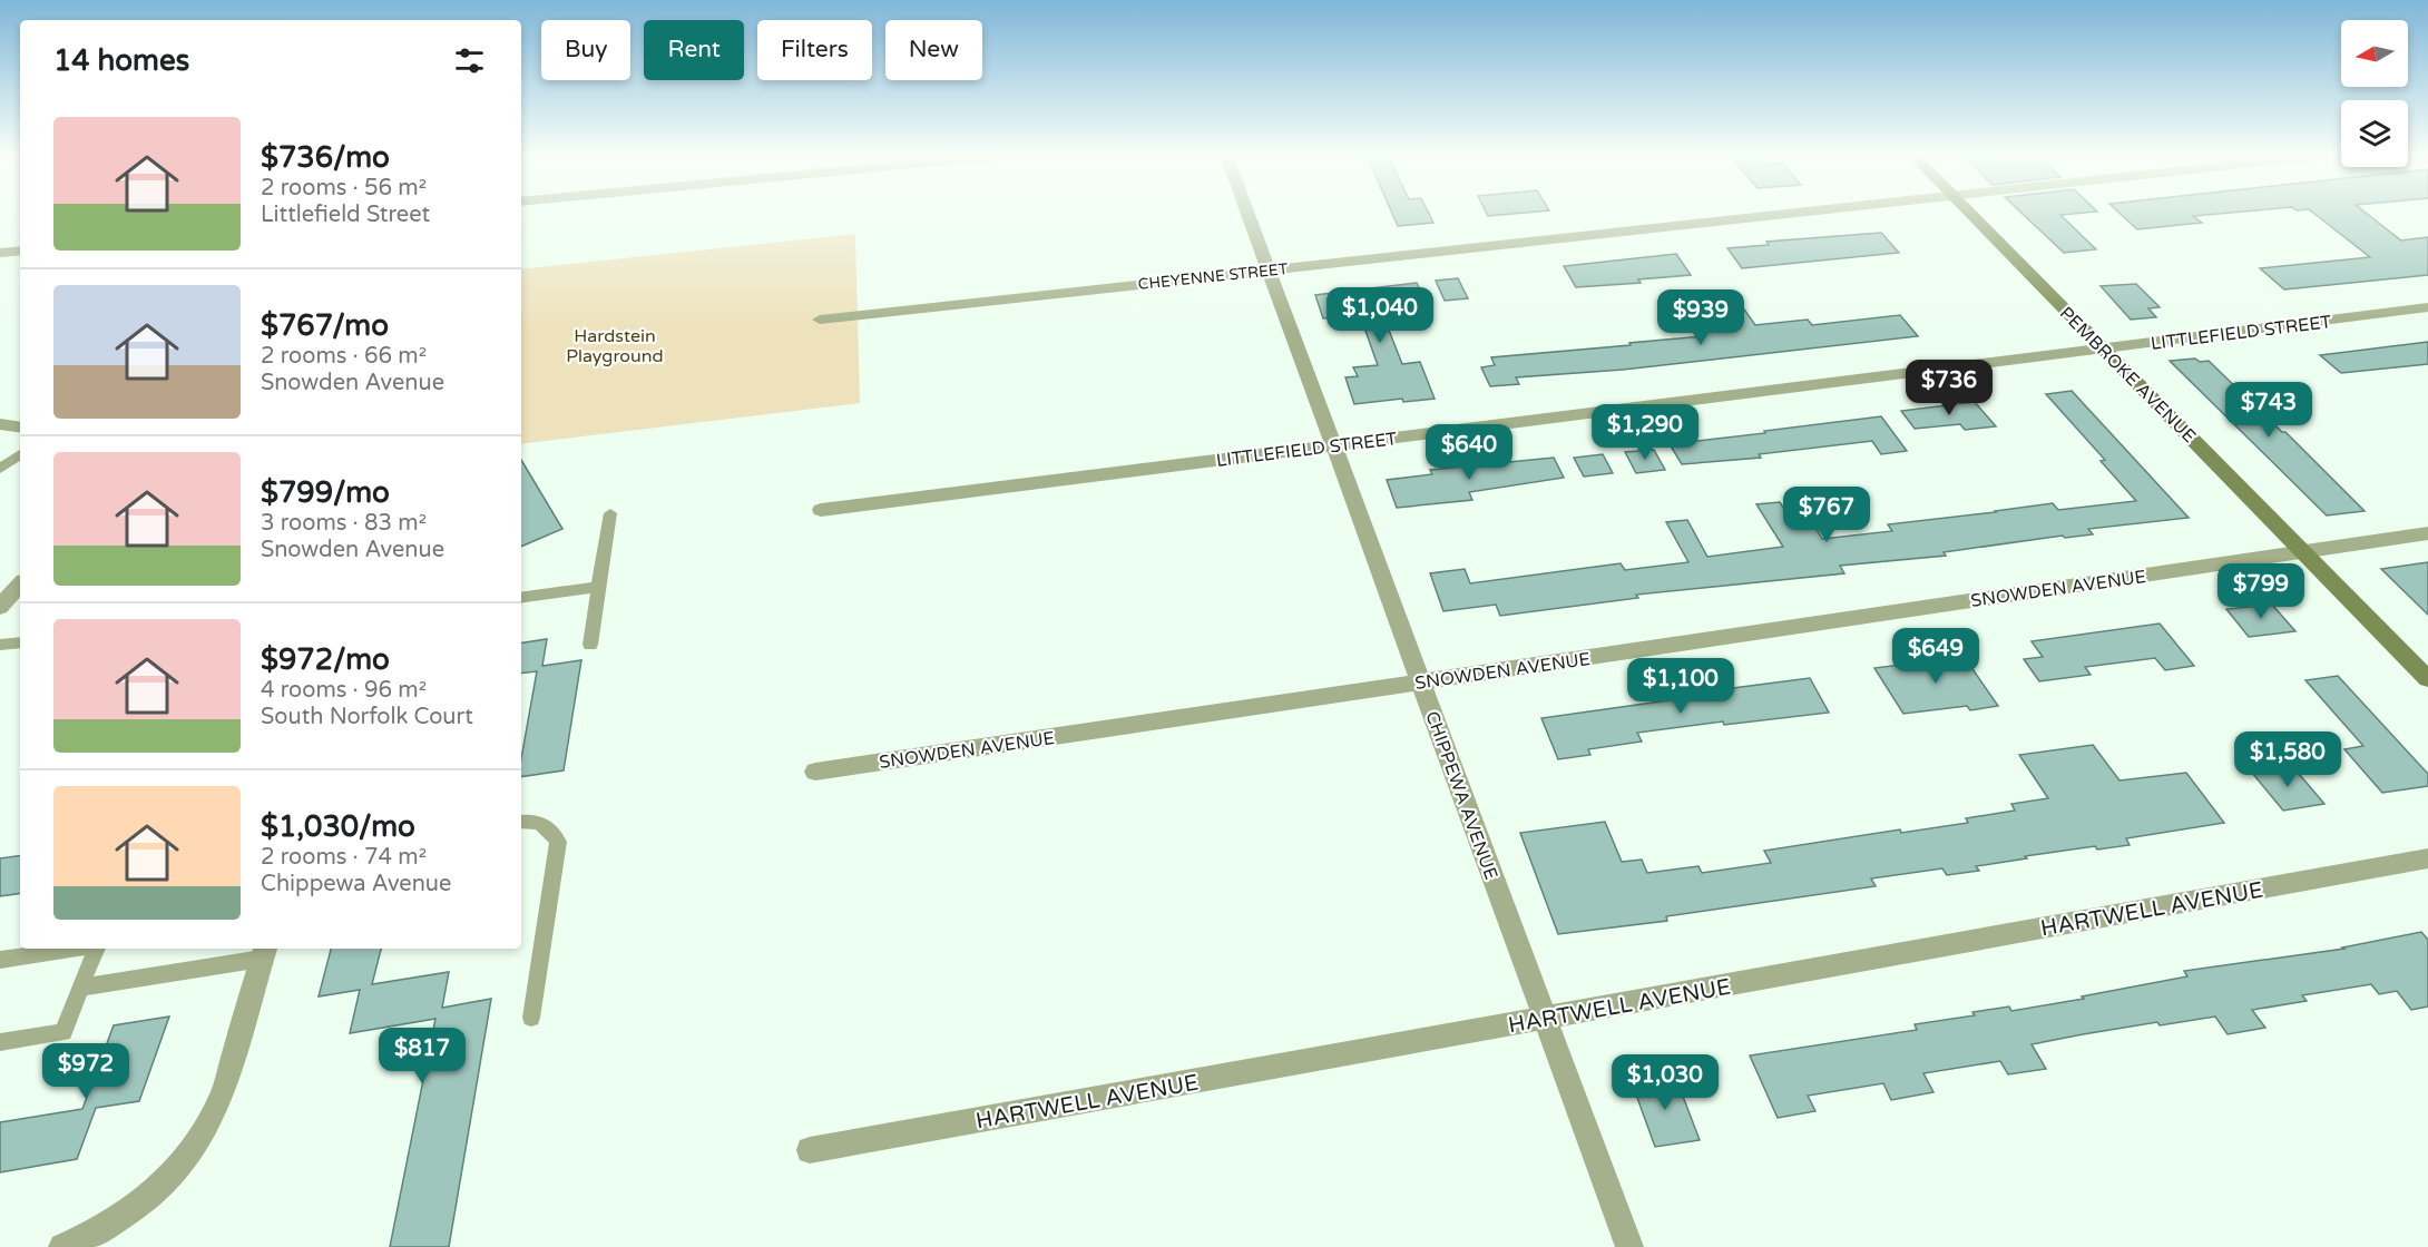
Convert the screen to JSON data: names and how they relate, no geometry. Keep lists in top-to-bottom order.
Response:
{
  "streets": {
    "street": [
      "CHEYENNE STREET",
      "LITTLEFIELD STREET",
      "PEMBROKE AVENUE",
      "SNOWDEN AVENUE",
      "CHIPPEWA AVENUE",
      "HARTWELL AVENUE"
    ]
  },
  "crossings": [
    ["CHEYENNE STREET", "CHIPPEWA AVENUE"],
    ["LITTLEFIELD STREET", "PEMBROKE AVENUE"],
    ["LITTLEFIELD STREET", "CHIPPEWA AVENUE"],
    ["PEMBROKE AVENUE", "SNOWDEN AVENUE"],
    ["SNOWDEN AVENUE", "CHIPPEWA AVENUE"],
    ["CHIPPEWA AVENUE", "HARTWELL AVENUE"]
  ],
  "parks": ["Hardstein Playground"],
  "north": "left",
  "page": {
    "chip": [
      "Buy",
      "Rent",
      "Filters",
      "New"
    ],
    "heading": "14 homes",
    "list": [
      {
        "name": "$736/mo",
        "note": "2 rooms · 56 m² · Littlefield Street"
      },
      {
        "name": "$767/mo",
        "note": "2 rooms · 66 m² · Snowden Avenue"
      },
      {
        "name": "$799/mo",
        "note": "3 rooms · 83 m² · Snowden Avenue"
      },
      {
        "name": "$972/mo",
        "note": "4 rooms · 96 m² · South Norfolk Court"
      },
      {
        "name": "$1,030/mo",
        "note": "2 rooms · 74 m² · Chippewa Avenue"
      }
    ],
    "price": [
      "$1,040",
      "$939",
      "$736",
      "$743",
      "$1,290",
      "$640",
      "$767",
      "$799",
      "$649",
      "$1,100",
      "$1,580",
      "$817",
      "$972",
      "$1,030"
    ]
  }
}
